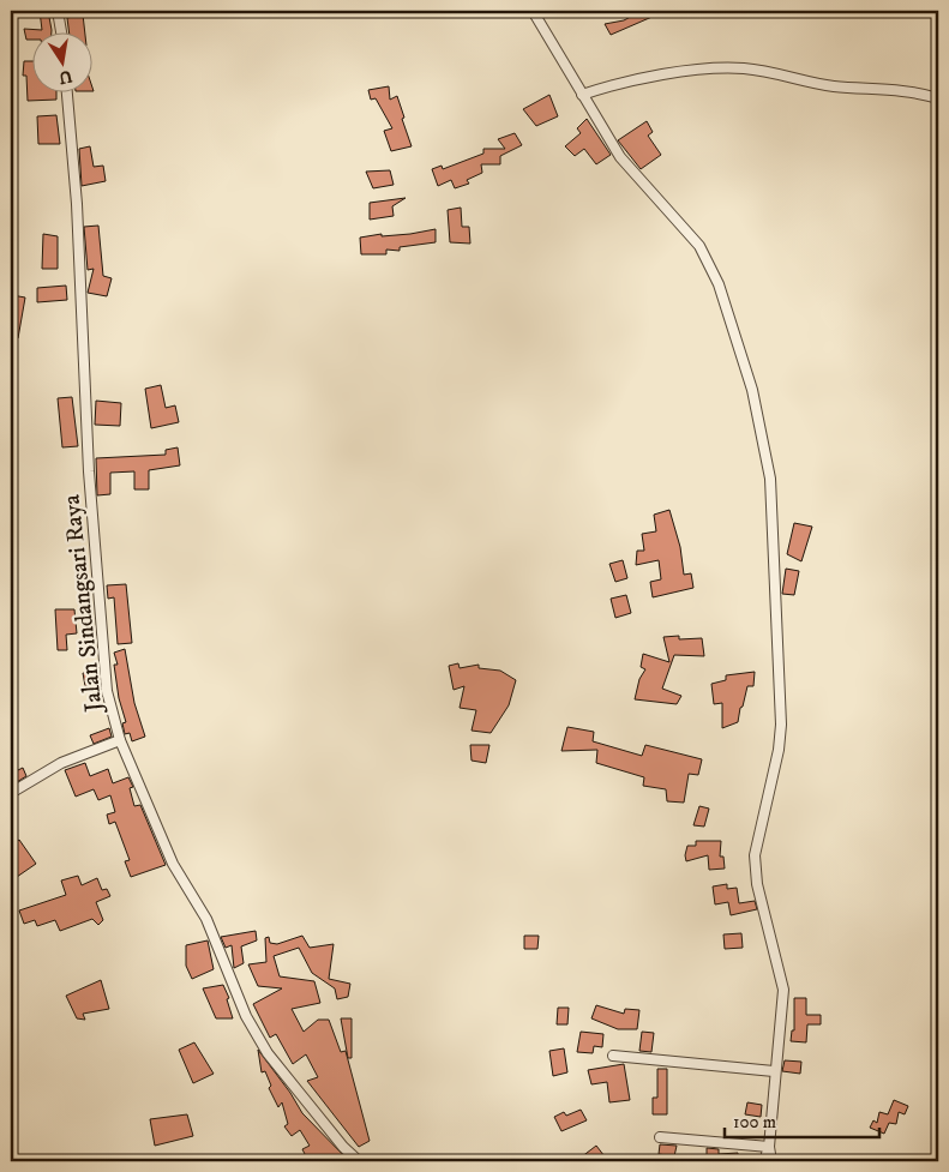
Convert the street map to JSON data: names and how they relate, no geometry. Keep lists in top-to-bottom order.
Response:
{
  "streets": {
    "street": ["Jalan Sindangsari Raya"]
  },
  "scale_bar": "100 m",
  "north": "bottom"
}
